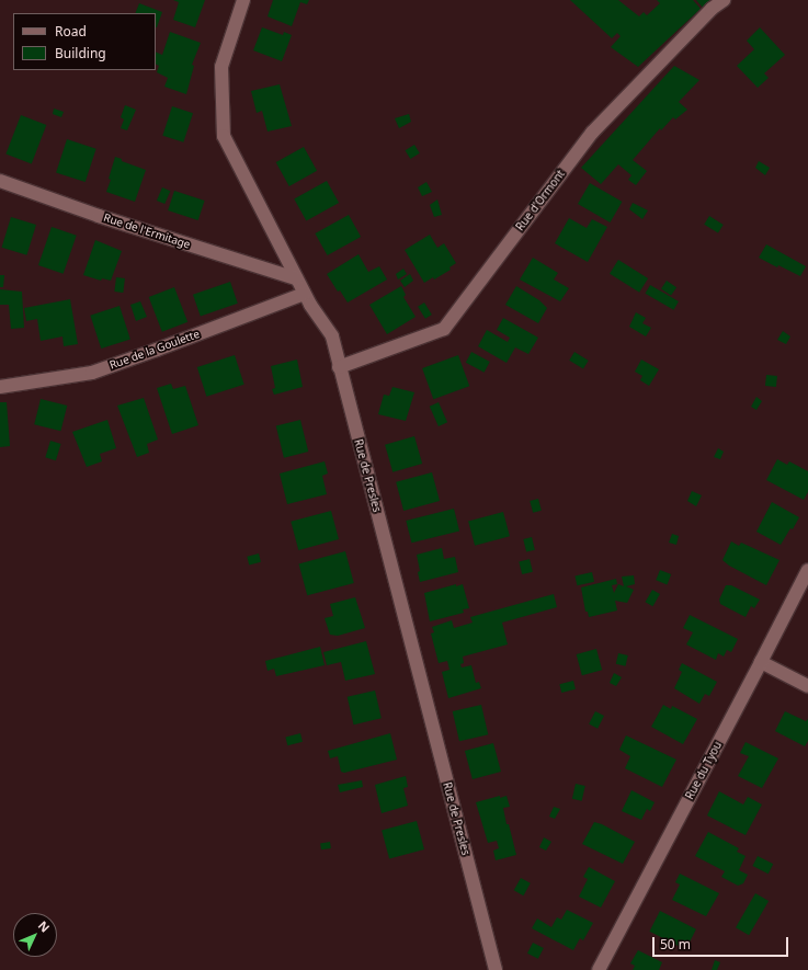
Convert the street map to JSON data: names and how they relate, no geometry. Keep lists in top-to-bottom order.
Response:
{
  "streets": {
    "street": [
      "Rue d'Ormont",
      "Rue de l'Ermitage",
      "Rue de la Goulette",
      "Rue de Presles",
      "Rue du Tyou"
    ]
  },
  "crossings": [
    ["Rue d'Ormont", "Rue de Presles"],
    ["Rue de l'Ermitage", "Rue de Presles"],
    ["Rue de la Goulette", "Rue de Presles"]
  ],
  "legend": ["Road", "Building"],
  "scale_bar": "50 m",
  "north": "top right"
}
